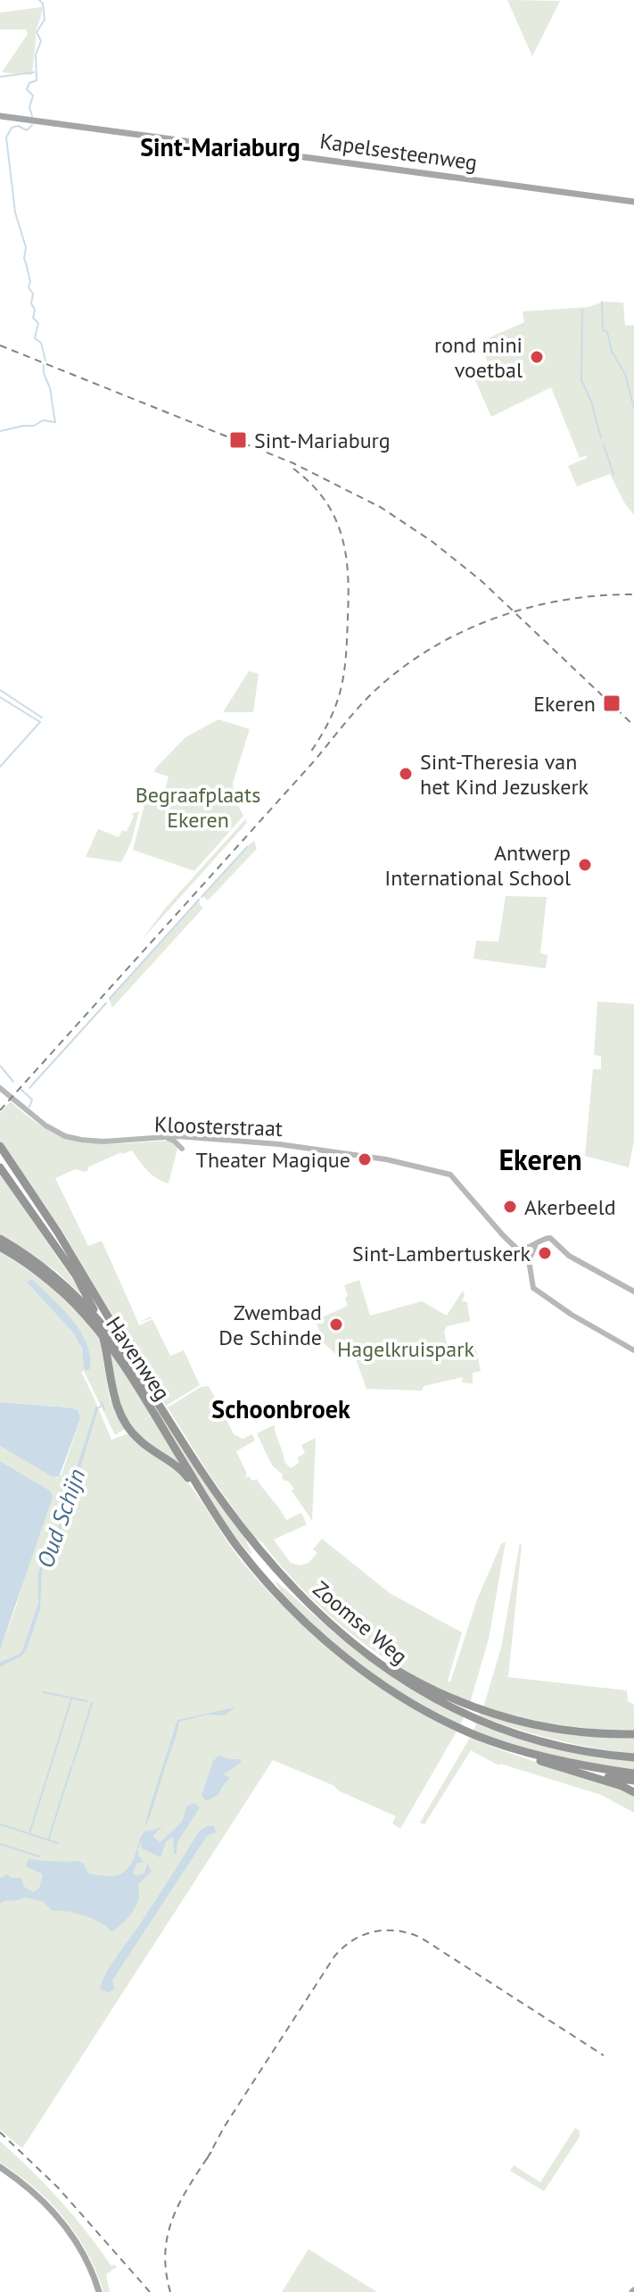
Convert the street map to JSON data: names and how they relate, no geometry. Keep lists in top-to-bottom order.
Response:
{
  "streets": {
    "highway": ["Havenweg", "Zoomse Weg"],
    "main road": ["Kapelsesteenweg", "Kloosterstraat"]
  },
  "crossings": [
    ["Havenweg", "Zoomse Weg"]
  ],
  "districts": ["Sint-Mariaburg", "Ekeren", "Schoonbroek"],
  "water": ["Oud Schijn"],
  "parks": ["Begraafplaats Ekeren", "Hagelkruispark"],
  "places": {
    "other": [
      "rond mini voetbal",
      "Sint-Theresia van het Kind Jezuskerk",
      "Antwerp International School",
      "Theater Magique",
      "Akerbeeld",
      "Sint-Lambertuskerk",
      "Zwembad De Schinde"
    ],
    "transit": ["Sint-Mariaburg", "Ekeren"]
  }
}
